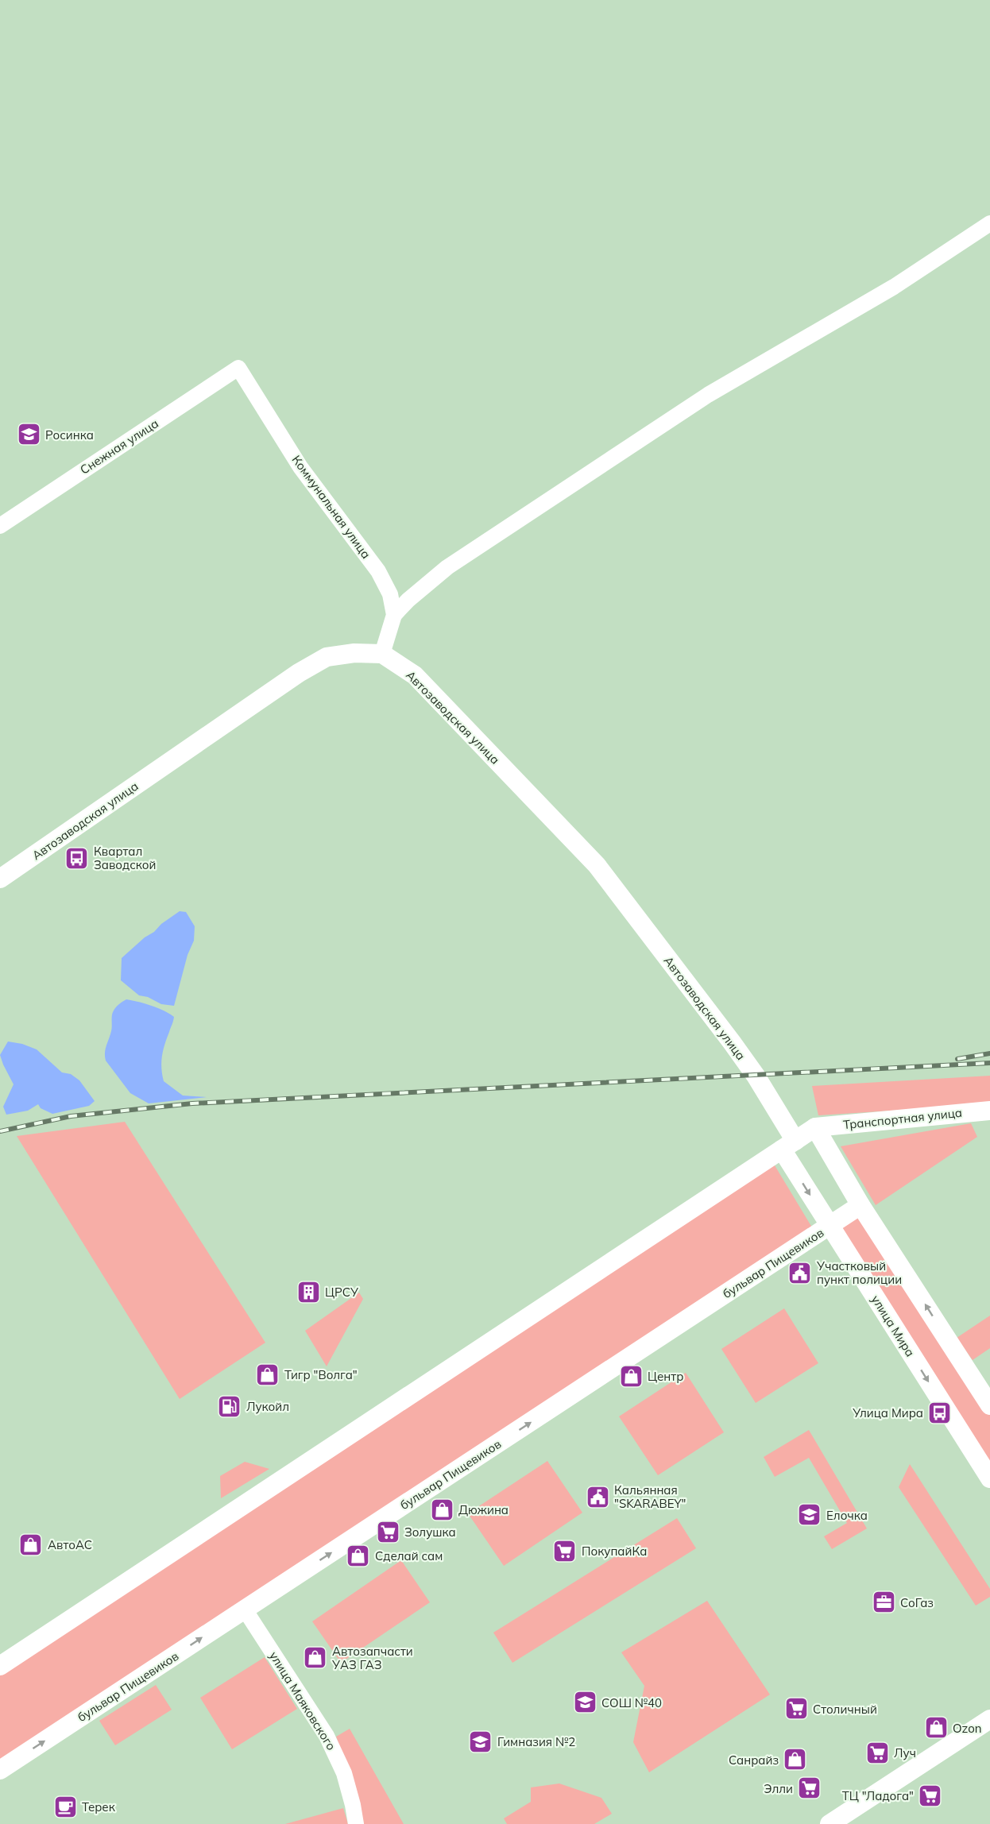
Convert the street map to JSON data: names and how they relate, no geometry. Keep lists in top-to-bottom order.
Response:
{
  "streets": {
    "main road": [
      "Автозаводская улица",
      "Транспортная улица",
      "бульвар Пищевиков",
      "улица Мира"
    ],
    "street": ["Снежная улица", "Коммунальная улица", "улица Маяковского"]
  },
  "crossings": [
    ["Снежная улица", "Коммунальная улица"],
    ["Коммунальная улица", "Автозаводская улица"],
    ["Автозаводская улица", "улица Мира"],
    ["бульвар Пищевиков", "улица Мира"],
    ["бульвар Пищевиков", "улица Маяковского"]
  ],
  "places": {
    "school or university": [
      "Росинка",
      "Елочка",
      "СОШ №40",
      "Гимназия №2"
    ],
    "bus stop": ["Квартал Заводской", "Улица Мира"],
    "public building": ["Участковый пункт полиции", "Кальянная \"SKARABEY\""],
    "building": ["ЦРСУ"],
    "shop": [
      "Тигр \"Волга\"",
      "Центр",
      "Дюжина",
      "АвтоАС",
      "Сделай сам",
      "Автозапчасти УАЗ ГАЗ",
      "Ozon",
      "Санрайз"
    ],
    "fuel station": ["Лукойл"],
    "supermarket": [
      "Золушка",
      "ПокупайКа",
      "Столичный",
      "Луч",
      "Элли",
      "ТЦ \"Ладога\""
    ],
    "office": ["СоГаз"],
    "cafe": ["Терек"]
  }
}
